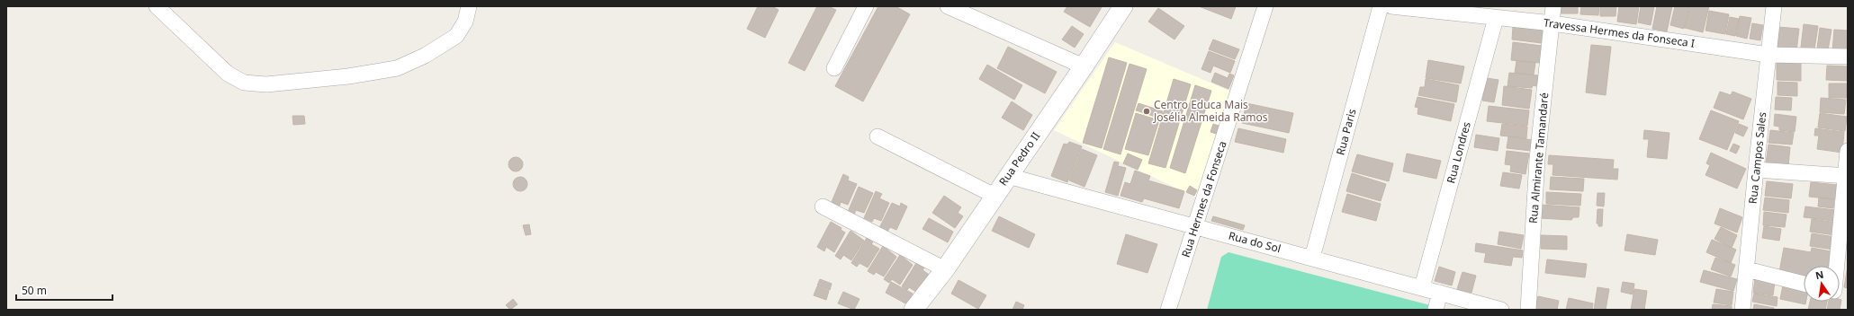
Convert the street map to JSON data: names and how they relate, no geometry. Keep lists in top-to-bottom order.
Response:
{
  "streets": {
    "street": [
      "Travessa Hermes da Fonseca I",
      "Rua Paris",
      "Rua Londres",
      "Rua Almirante Tamandaré",
      "Rua Campos Sales",
      "Rua Pedro II",
      "Rua Hermes da Fonseca",
      "Rua do Sol"
    ]
  },
  "crossings": [
    ["Travessa Hermes da Fonseca I", "Rua Londres"],
    ["Travessa Hermes da Fonseca I", "Rua Almirante Tamandaré"],
    ["Travessa Hermes da Fonseca I", "Rua Campos Sales"],
    ["Rua Paris", "Rua do Sol"],
    ["Rua Londres", "Rua do Sol"],
    ["Rua Pedro II", "Rua do Sol"],
    ["Rua Hermes da Fonseca", "Rua do Sol"]
  ],
  "places": ["Centro Educa Mais Josélia Almeida Ramos"],
  "scale_bar": "50 m",
  "north": "top"
}
